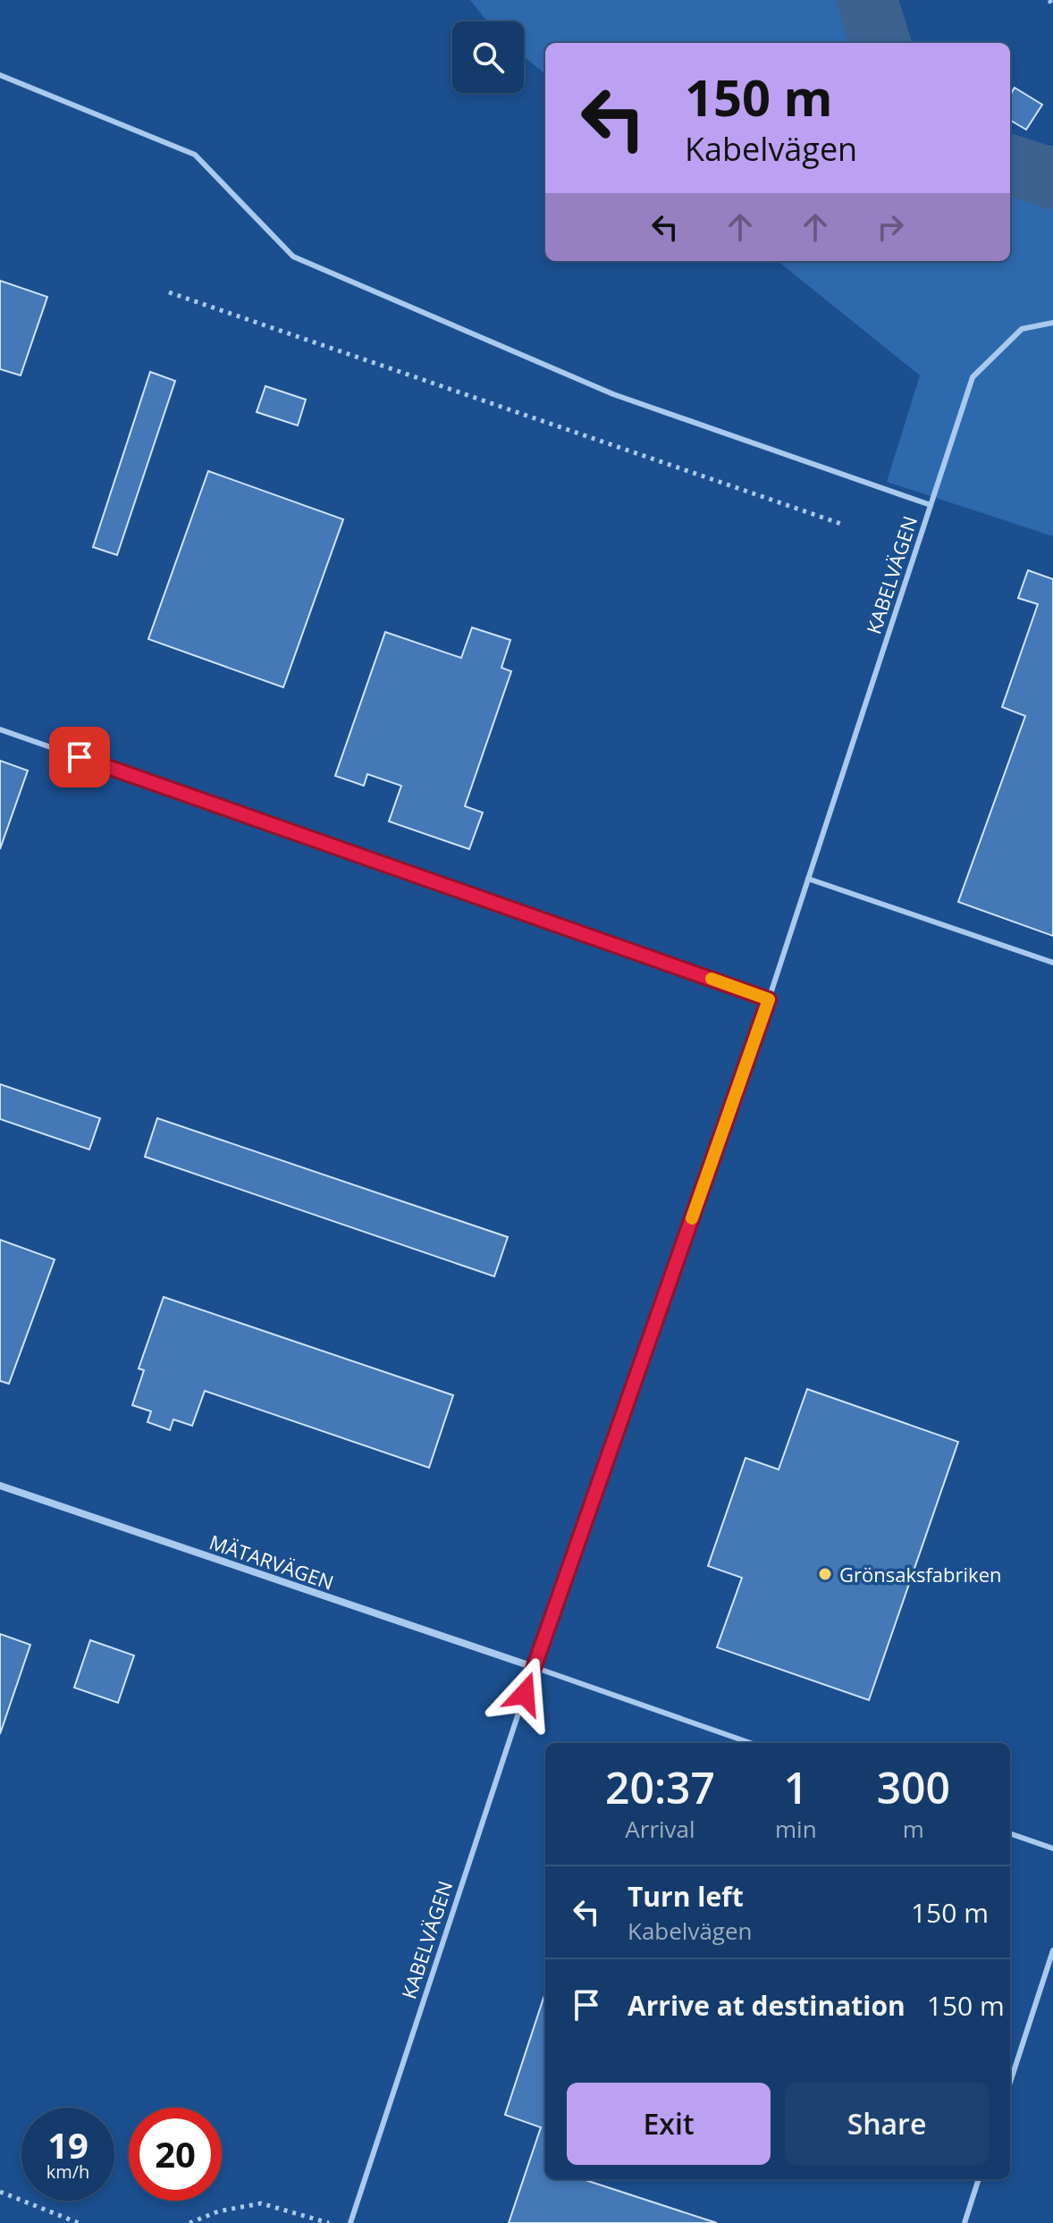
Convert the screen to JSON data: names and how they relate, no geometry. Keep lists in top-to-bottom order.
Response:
{
  "streets": {
    "street": ["MÄTARVÄGEN"],
    "lane": ["KABELVÄGEN"]
  },
  "crossings": [
    ["KABELVÄGEN", "MÄTARVÄGEN"]
  ],
  "places": ["Grönsaksfabriken"],
  "page": {
    "turn": ["150 m", "Kabelvägen"],
    "eta": [
      "20:37",
      "Arrival",
      "1",
      "min",
      "300",
      "m"
    ],
    "list": [
      {
        "name": "Turn left",
        "note": "Kabelvägen",
        "value": "150 m"
      },
      {
        "name": "Arrive at destination",
        "value": "150 m"
      }
    ],
    "buttons": ["Exit", "Share"],
    "speed": "19 km/h",
    "limit": "20"
  }
}
